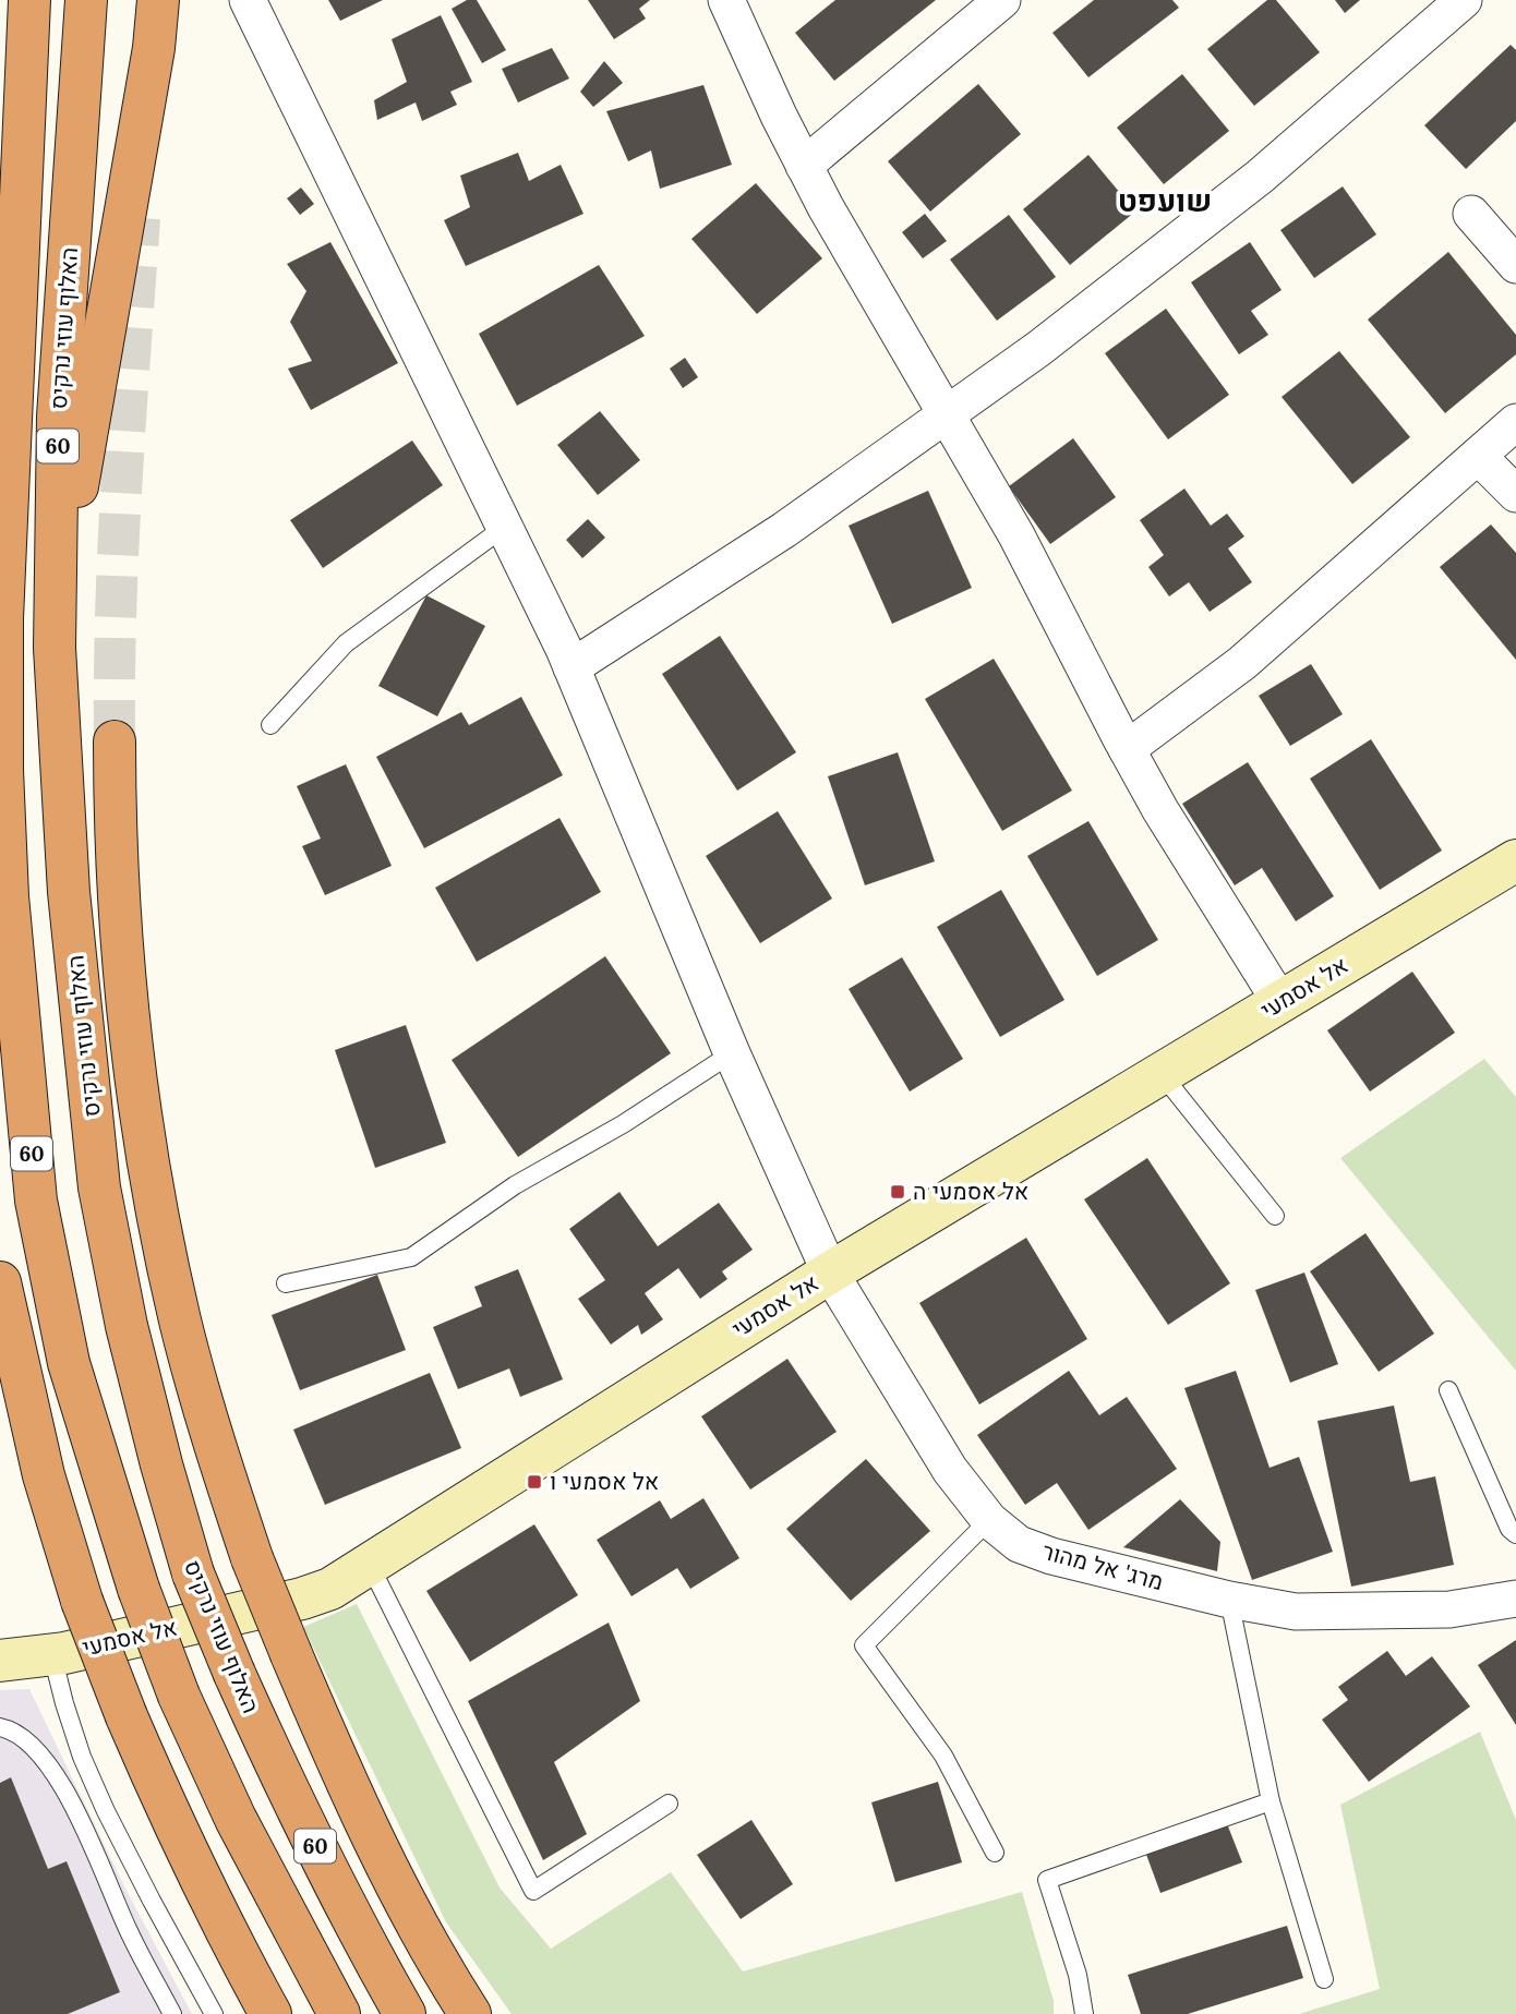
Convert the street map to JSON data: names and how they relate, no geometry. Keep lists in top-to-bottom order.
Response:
{
  "streets": {
    "highway": ["האלוף עוזי נרקיס", "60"],
    "street": ["אל אסמעי", "מרג' אל מהור"]
  },
  "crossings": [
    ["אל אסמעי", "מרג' אל מהור"]
  ],
  "districts": ["שועפט"],
  "places": {
    "transit": ["אל אסמעי ה", "אל אסמעי ו"]
  }
}
